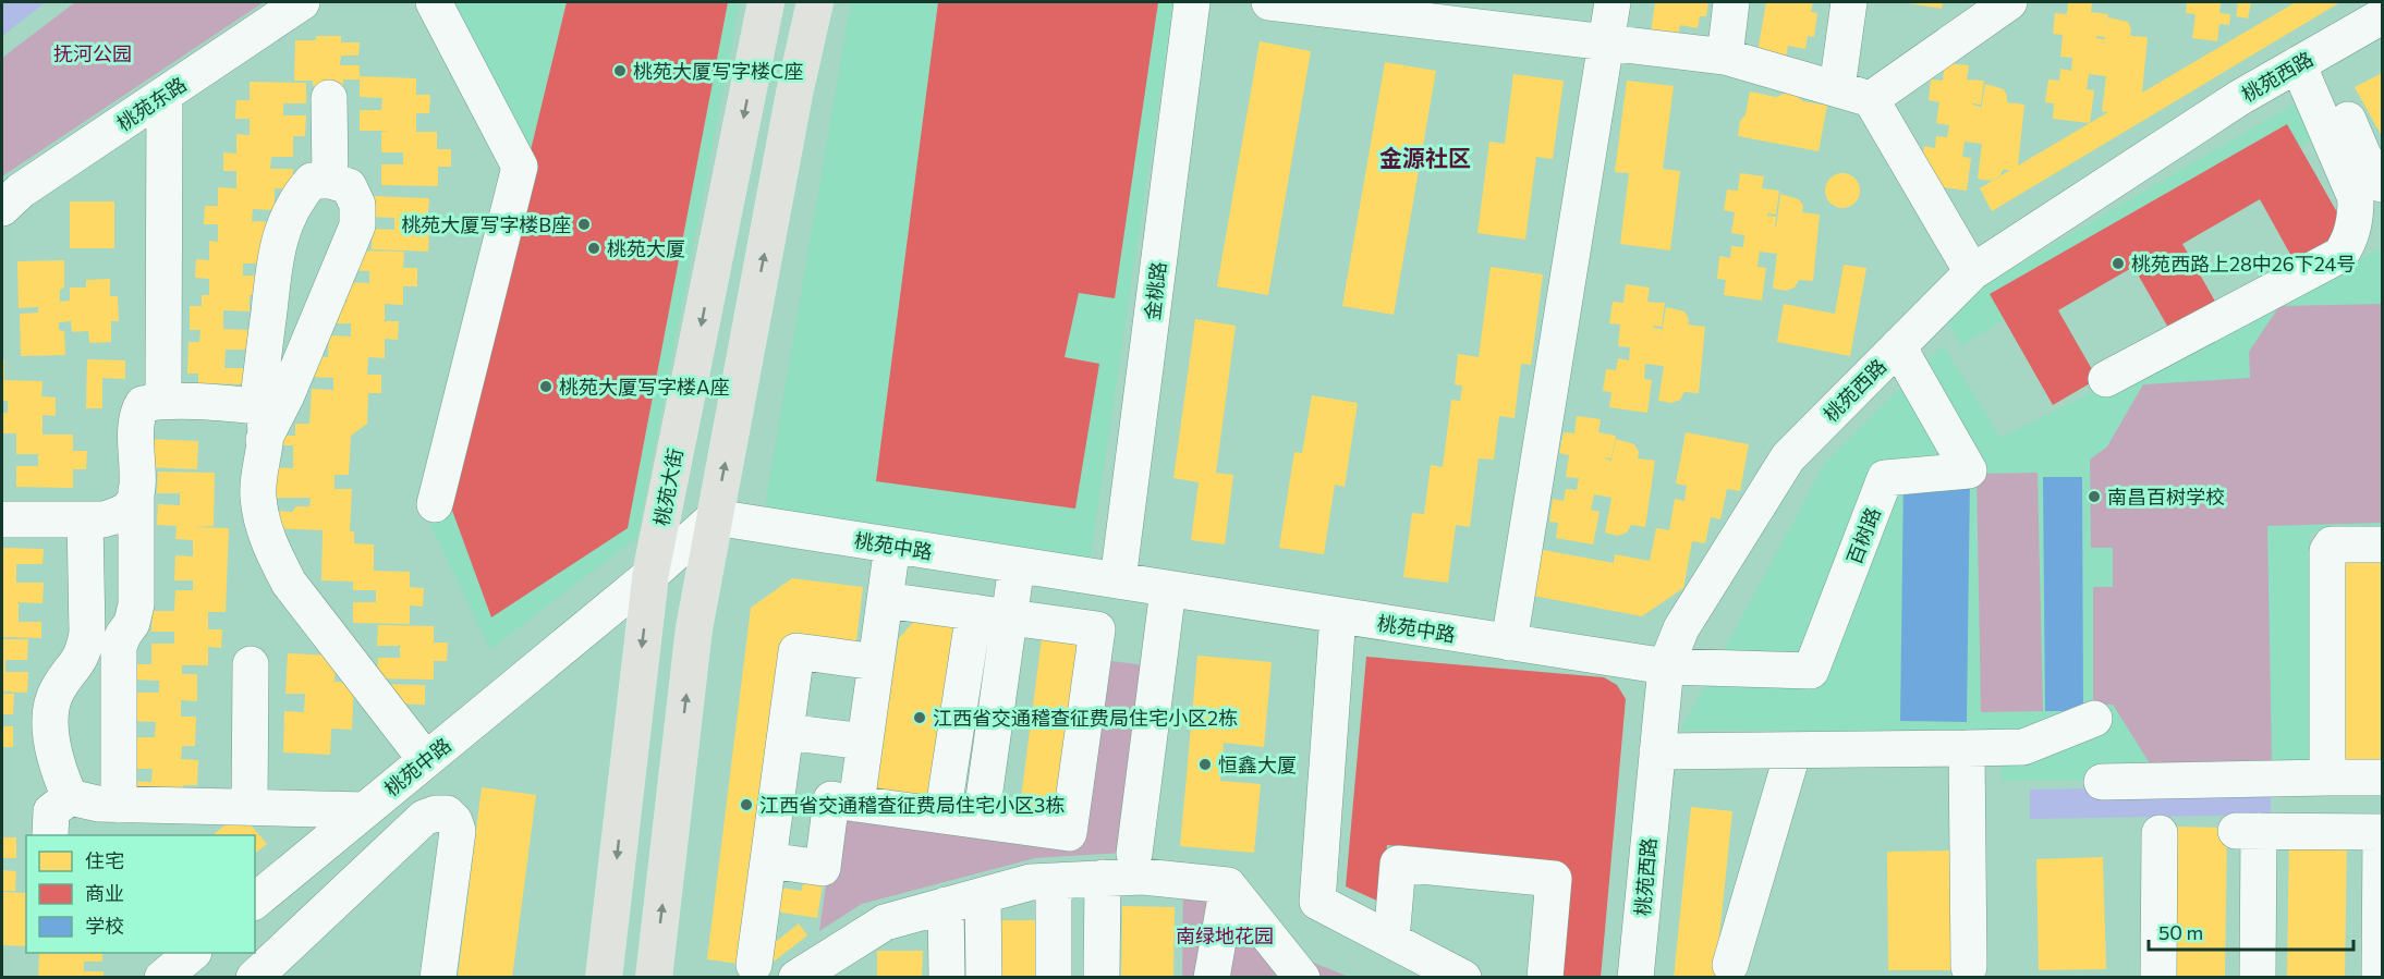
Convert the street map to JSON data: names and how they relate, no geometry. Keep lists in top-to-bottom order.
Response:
{
  "streets": {
    "main road": ["桃苑大街"],
    "street": [
      "桃苑西路",
      "桃苑东路",
      "金桃路",
      "百树路",
      "桃苑中路"
    ]
  },
  "crossings": [
    ["桃苑西路", "百树路"],
    ["桃苑西路", "桃苑中路"],
    ["金桃路", "桃苑中路"],
    ["桃苑大街", "桃苑中路"],
    ["百树路", "桃苑中路"]
  ],
  "districts": ["金源社区"],
  "parks": ["抚河公园", "南绿地花园"],
  "places": [
    "桃苑大厦写字楼C座",
    "桃苑大厦写字楼B座",
    "桃苑大厦",
    "桃苑西路上28中26下24号",
    "桃苑大厦写字楼A座",
    "南昌百树学校",
    "江西省交通稽查征费局住宅小区2栋",
    "恒鑫大厦",
    "江西省交通稽查征费局住宅小区3栋"
  ],
  "legend": ["住宅", "商业", "学校"],
  "scale_bar": "50 m"
}
